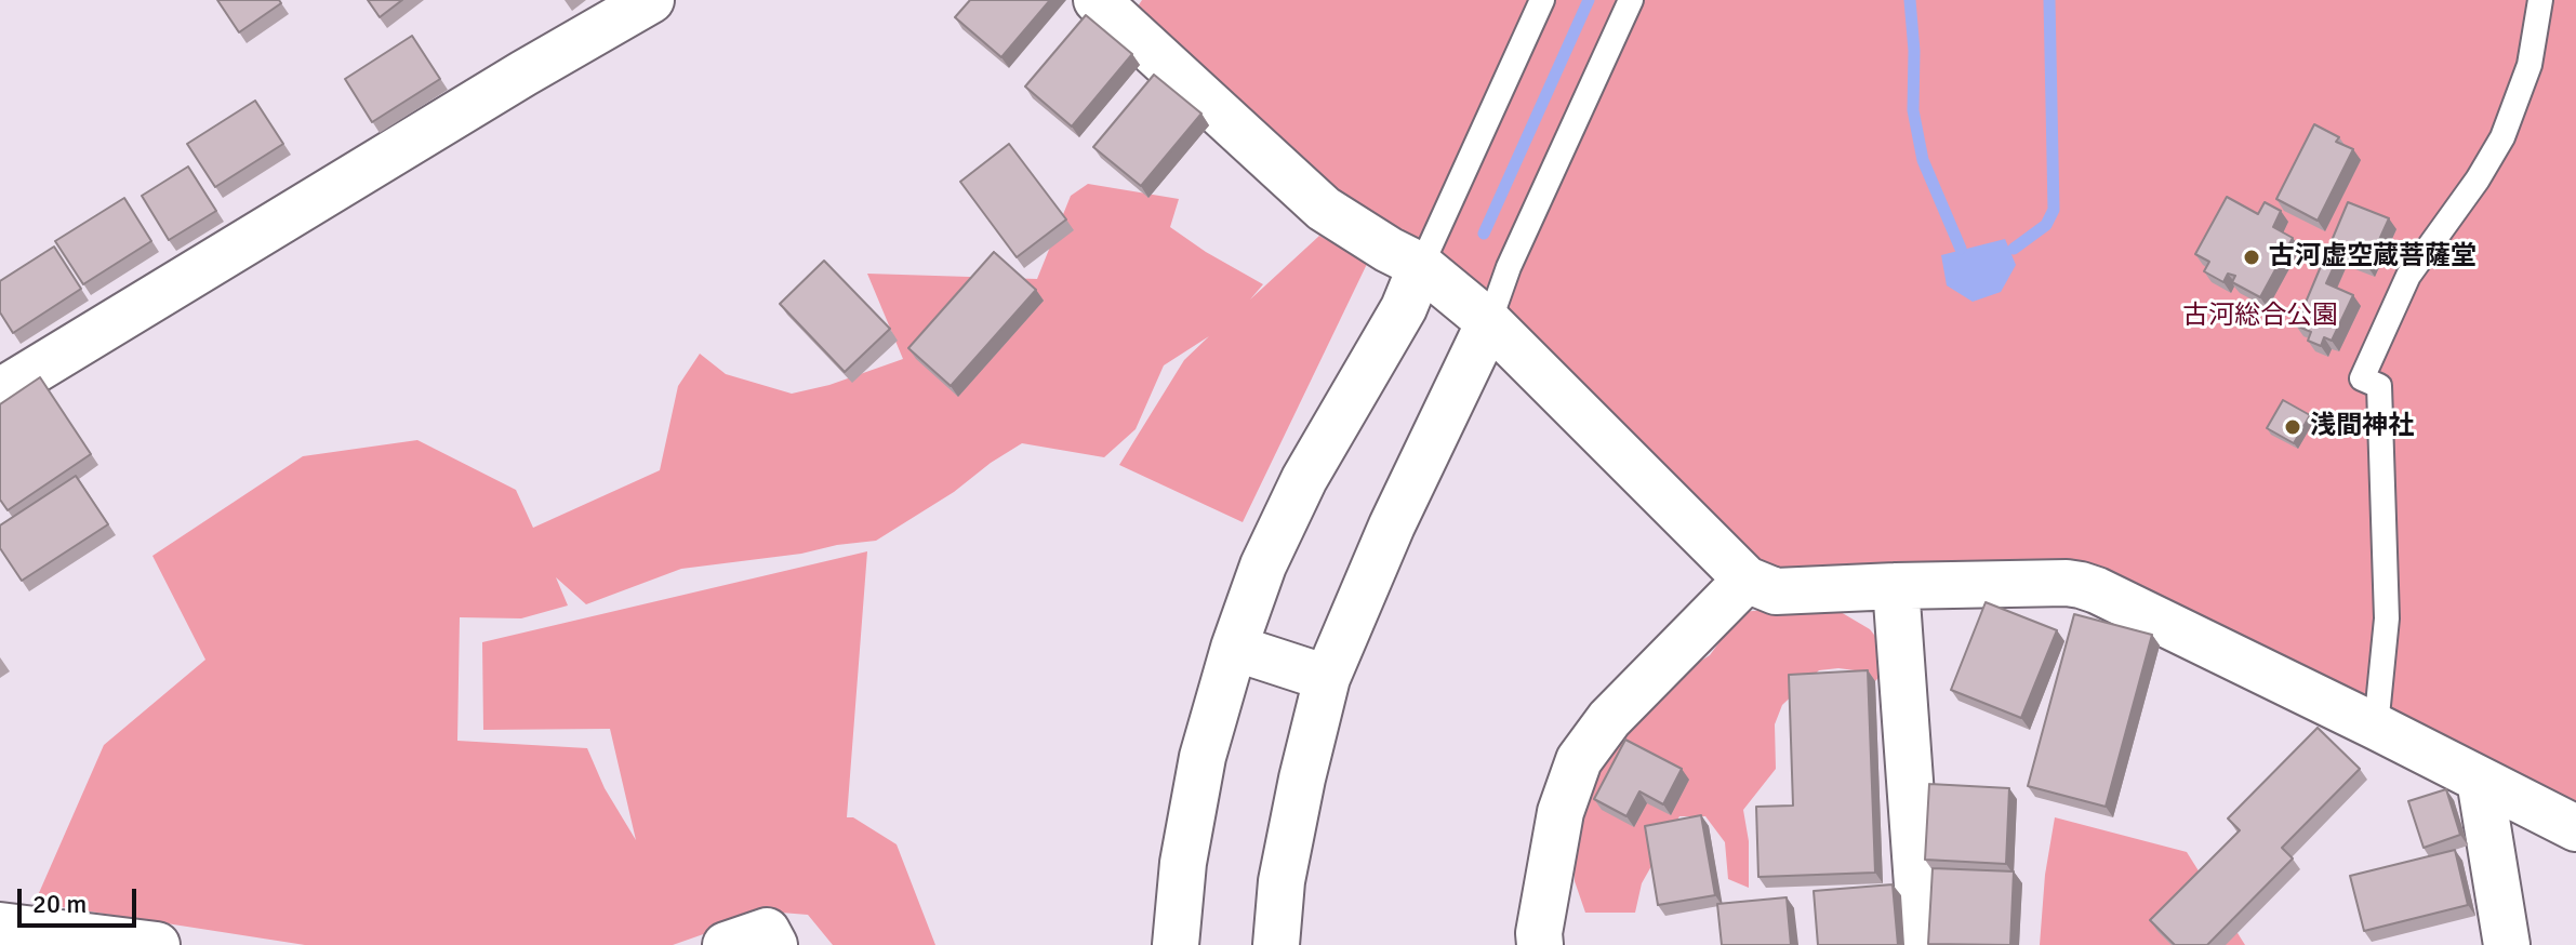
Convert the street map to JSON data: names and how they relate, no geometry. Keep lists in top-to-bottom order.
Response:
{
  "parks": ["古河総合公園"],
  "places": ["古河虚空蔵菩薩堂", "浅間神社"],
  "scale_bar": "20 m"
}
